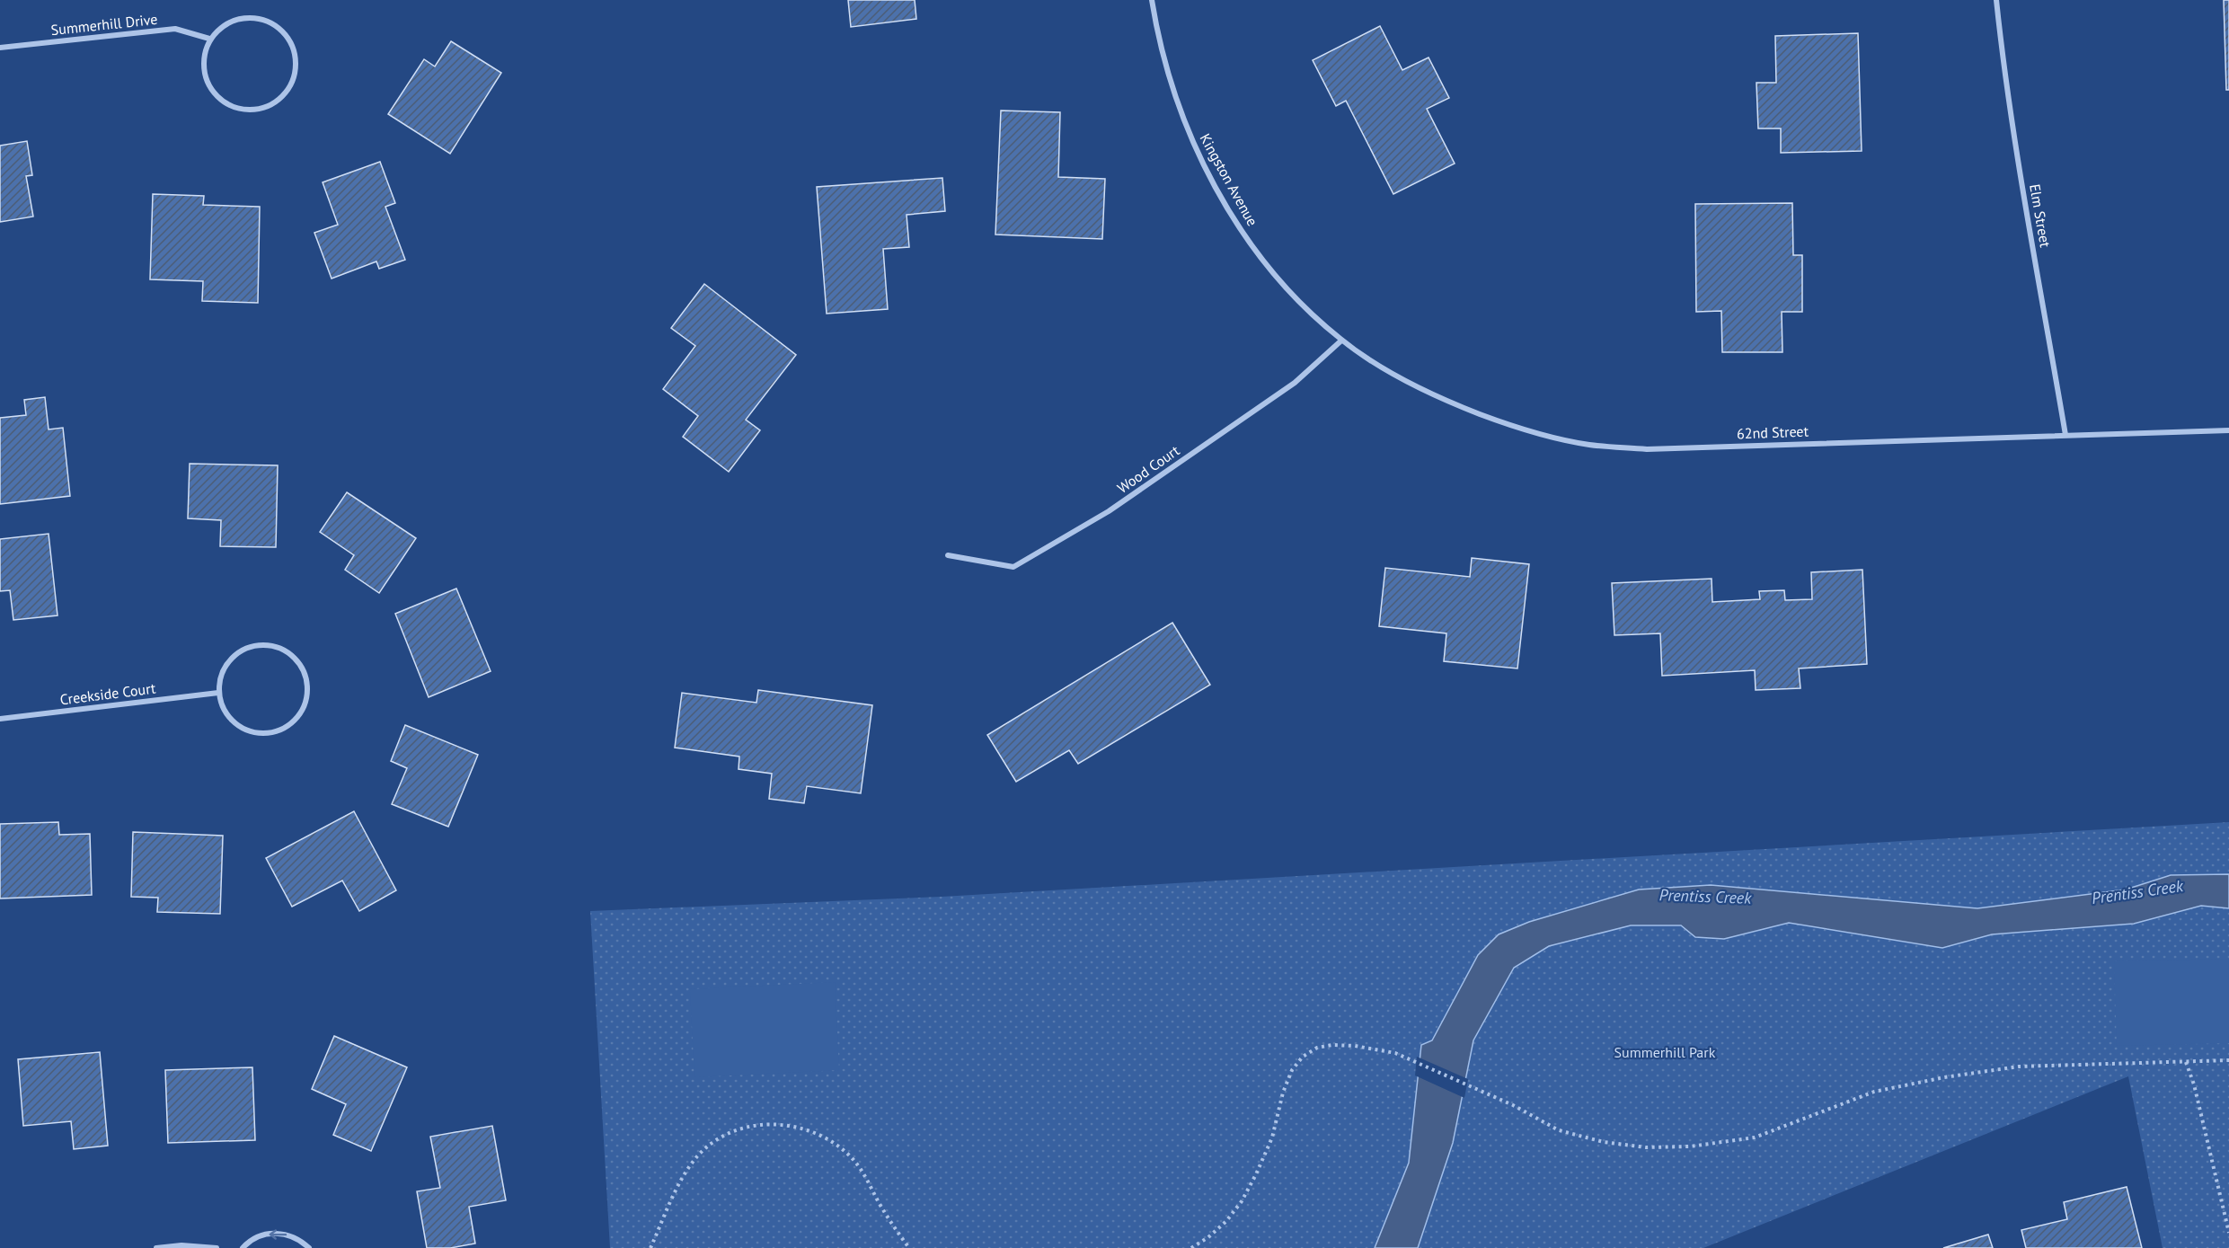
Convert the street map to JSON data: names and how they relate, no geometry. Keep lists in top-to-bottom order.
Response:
{
  "streets": {
    "street": [
      "Summerhill Drive",
      "Kingston Avenue",
      "Elm Street",
      "62nd Street",
      "Wood Court",
      "Creekside Court"
    ]
  },
  "crossings": [
    ["Kingston Avenue", "62nd Street"],
    ["Kingston Avenue", "Wood Court"],
    ["Elm Street", "62nd Street"],
    ["62nd Street", "Wood Court"]
  ],
  "water": ["Prentiss Creek"],
  "parks": ["Summerhill Park"]
}
